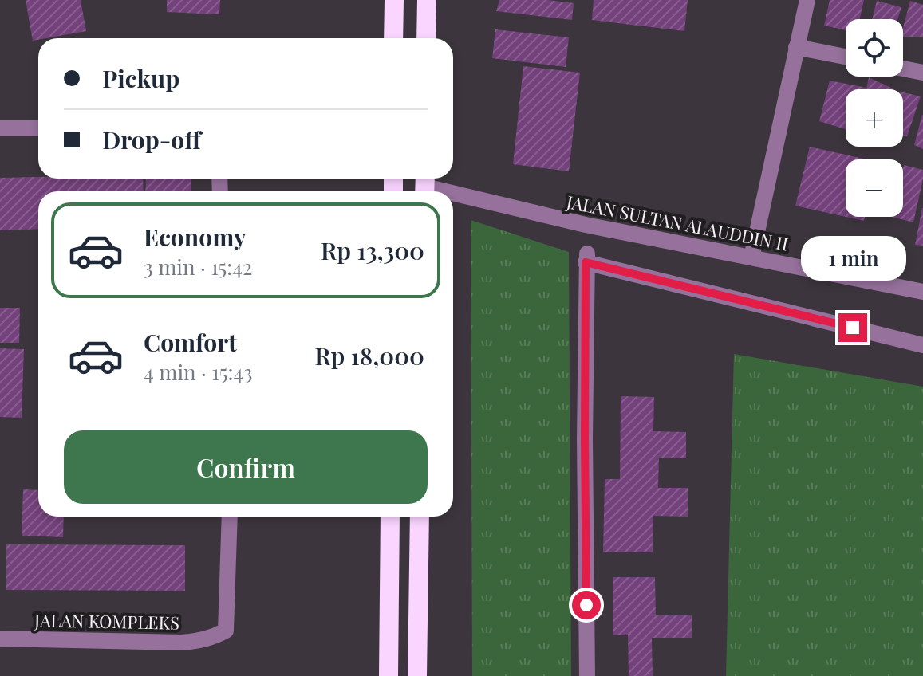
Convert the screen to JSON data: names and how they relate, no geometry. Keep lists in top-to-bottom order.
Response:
{
  "streets": {
    "street": ["JALAN SULTAN ALAUDDIN II", "JALAN KOMPLEKS"]
  },
  "page": {
    "map_buttons": ["+", "−"],
    "banner": ["Pickup", "Drop-off"],
    "list": [
      {
        "name": "Economy",
        "note": "3 min · 15:42",
        "value": "Rp 13,300"
      },
      {
        "name": "Comfort",
        "note": "4 min · 15:43",
        "value": "Rp 18,000"
      }
    ],
    "bubble": "1 min",
    "buttons": "Confirm"
  }
}
